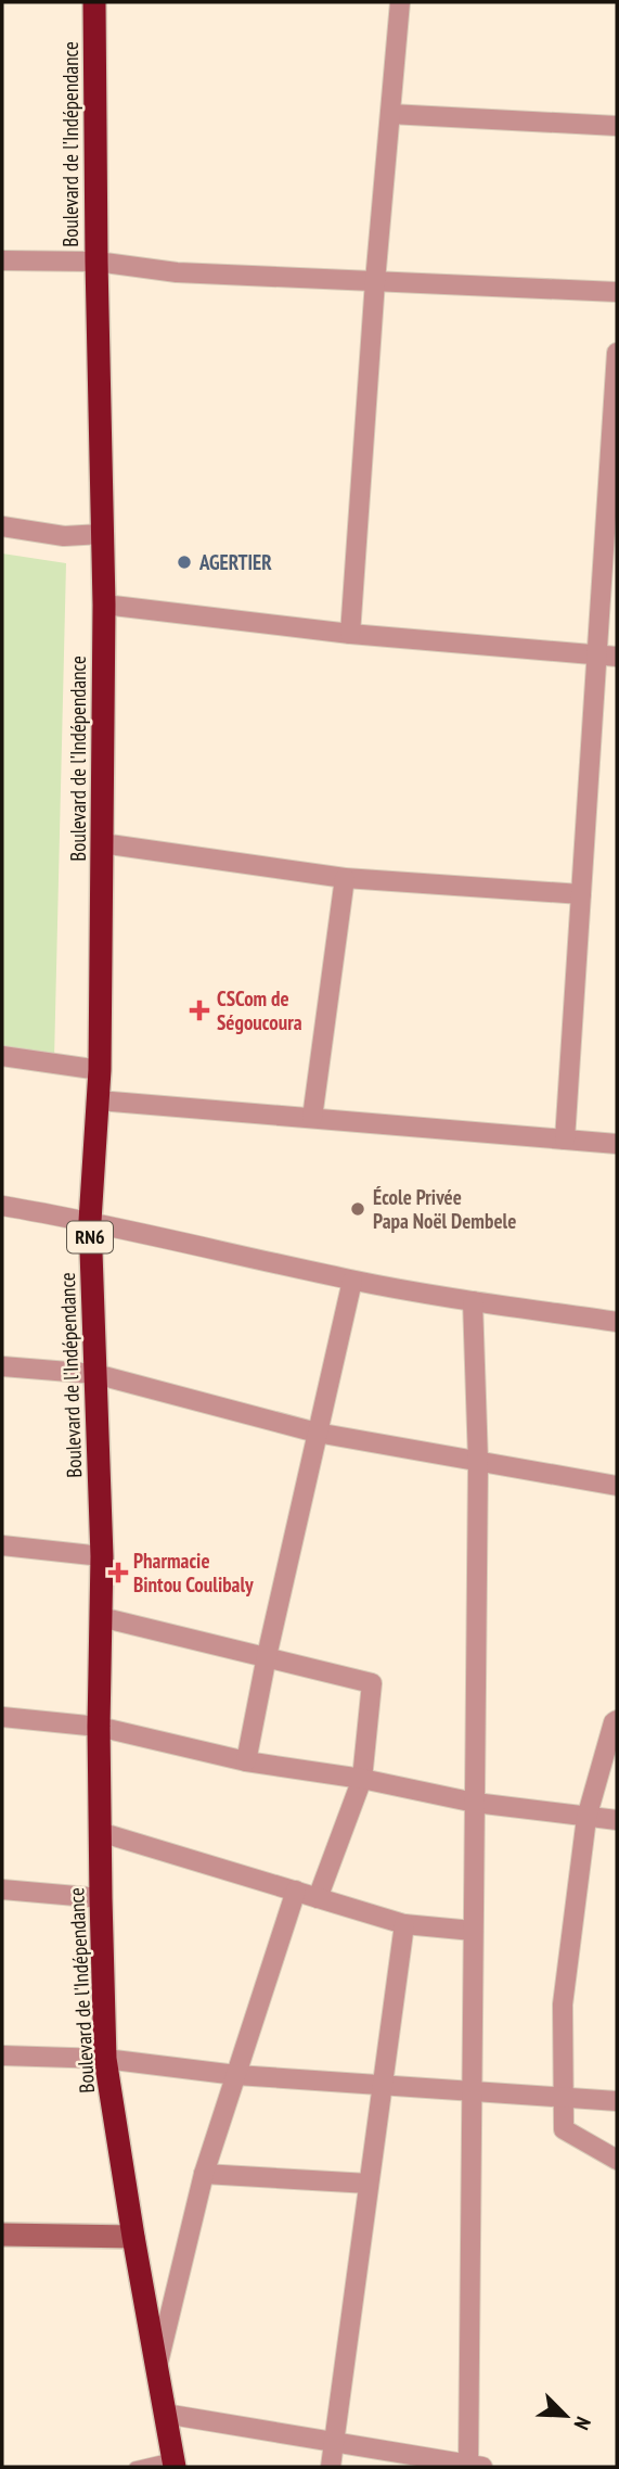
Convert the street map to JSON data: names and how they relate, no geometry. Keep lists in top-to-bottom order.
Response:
{
  "streets": {
    "highway": ["Boulevard de l'Indépendance", "RN6"]
  },
  "places": {
    "other": ["AGERTIER", "École Privée Papa Noël Dembele"],
    "health": ["CSCom de Ségoucoura", "Pharmacie Bintou Coulibaly"]
  },
  "north": "bottom right"
}
